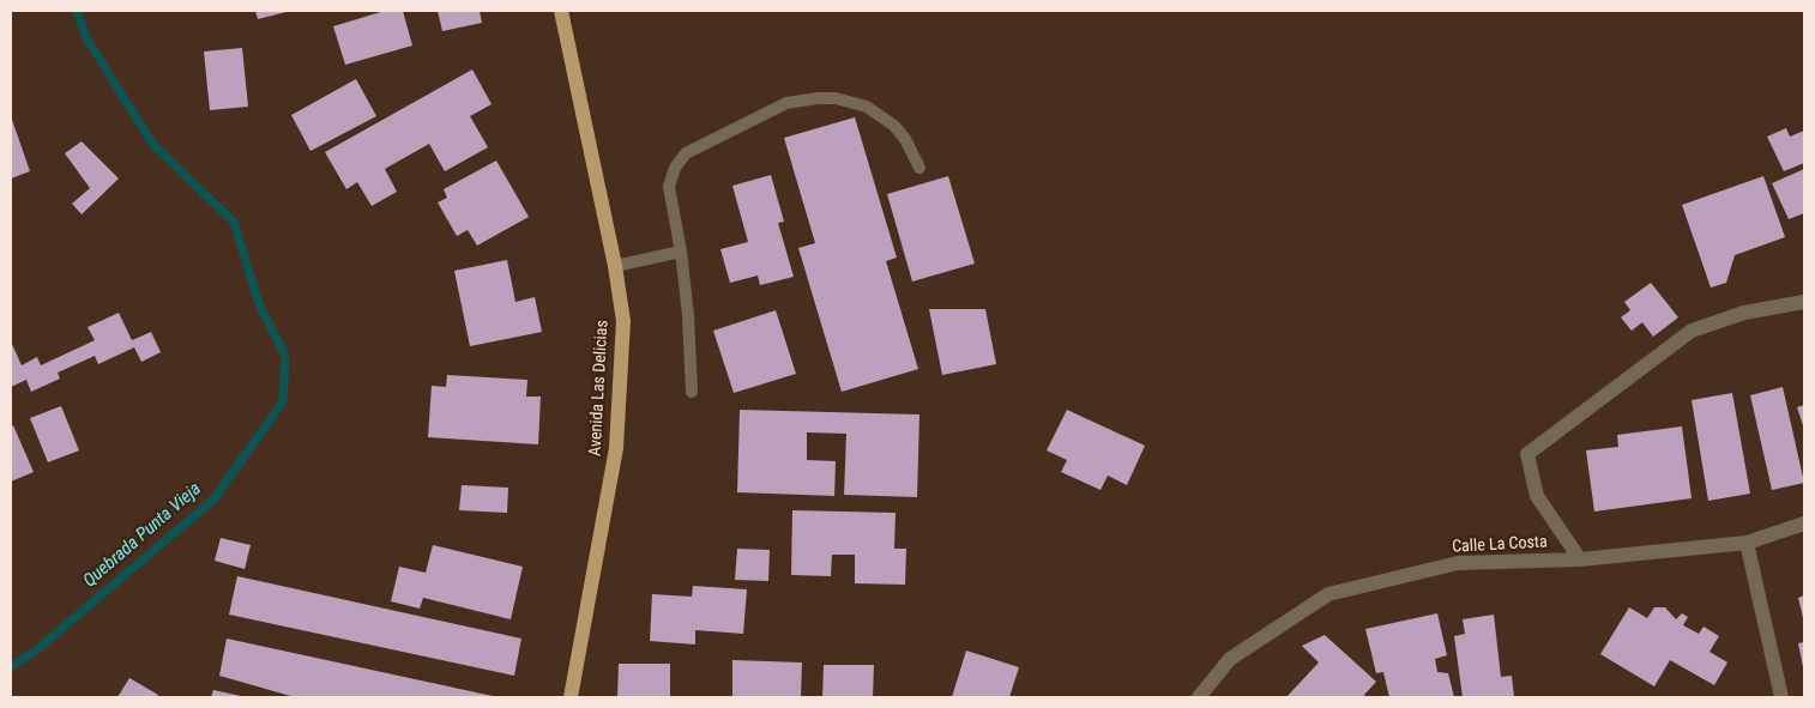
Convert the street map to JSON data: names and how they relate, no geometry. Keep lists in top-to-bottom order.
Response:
{
  "streets": {
    "main road": ["Avenida Las Delicias"],
    "street": ["Calle La Costa"]
  },
  "water": ["Quebrada Punta Vieja"]
}
